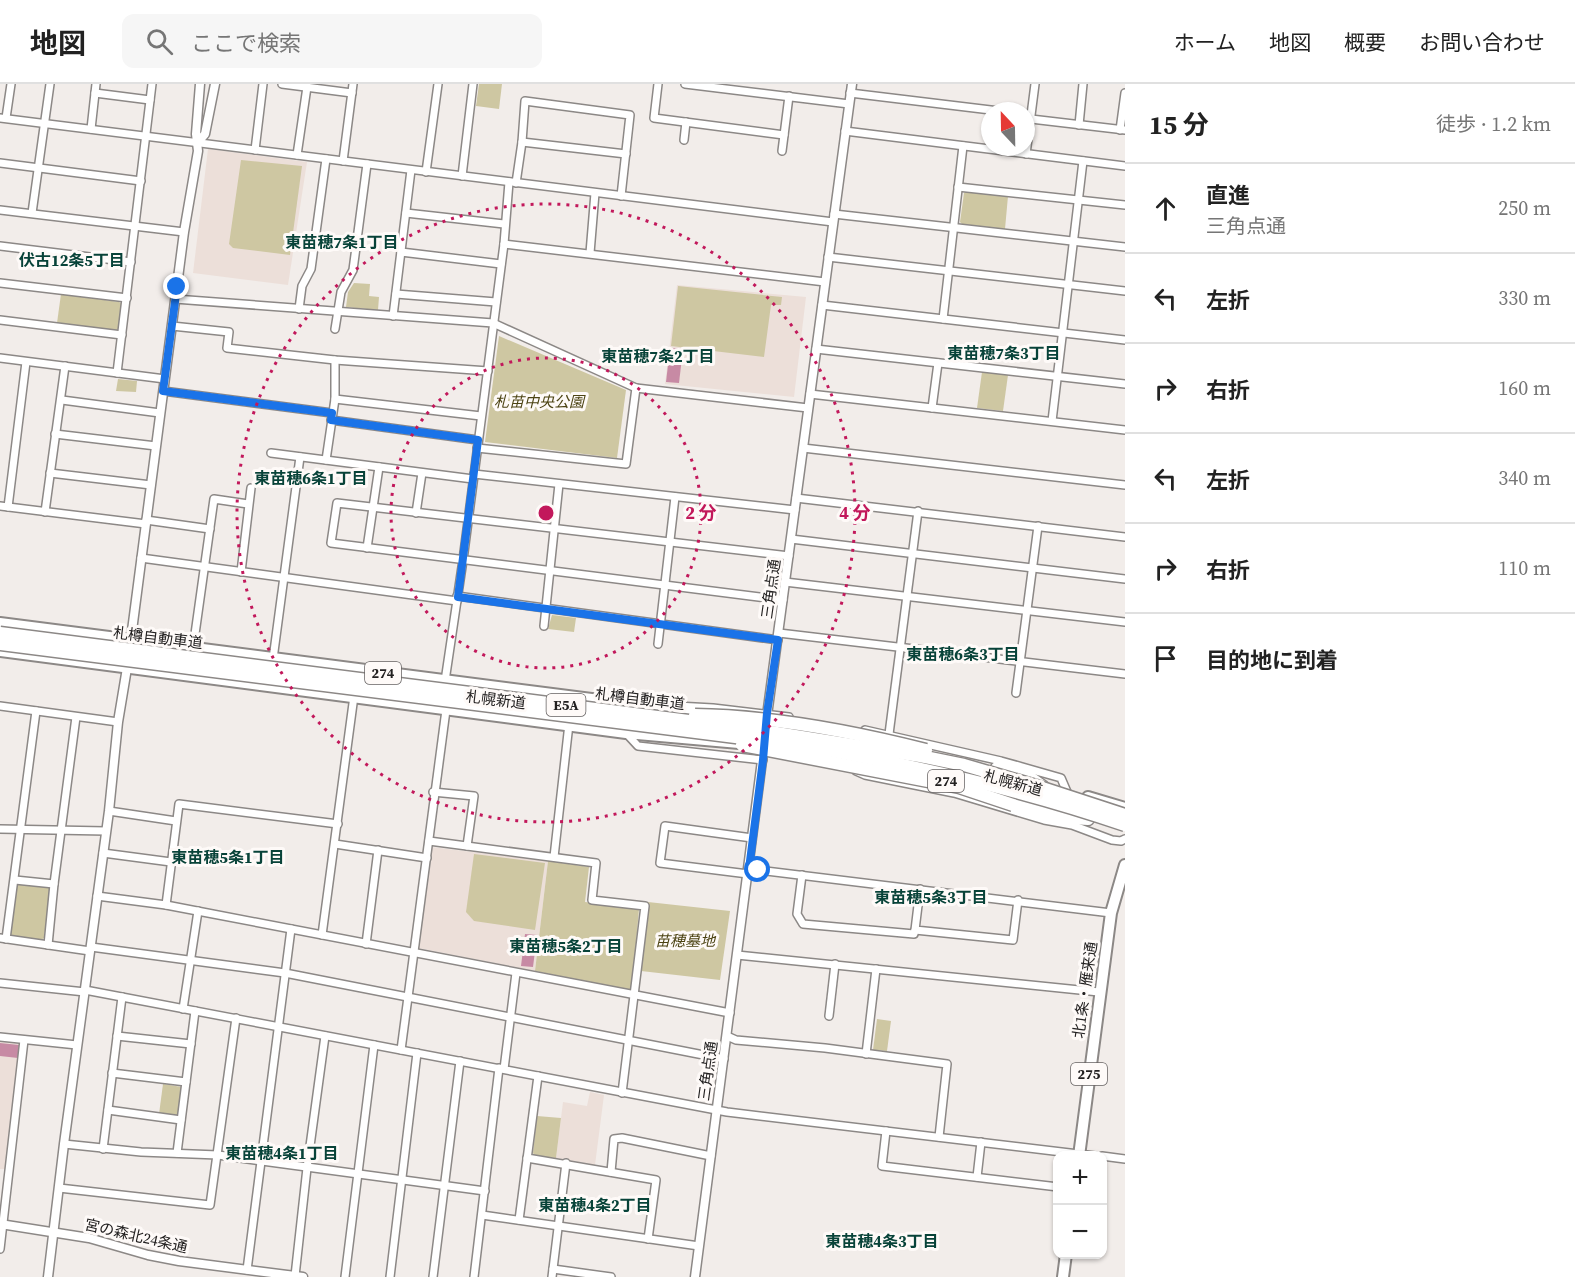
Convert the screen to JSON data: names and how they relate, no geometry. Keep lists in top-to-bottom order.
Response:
{
  "streets": {
    "highway": [
      "札樽自動車道",
      "274",
      "札幌新道",
      "E5A",
      "北1条・雁来通",
      "275"
    ],
    "street": ["三角点通", "宮の森北24条通"]
  },
  "crossings": [
    ["三角点通", "札幌新道"],
    ["札樽自動車道", "札幌新道"]
  ],
  "districts": [
    "東苗穂7条1丁目",
    "伏古12条5丁目",
    "東苗穂7条3丁目",
    "東苗穂7条2丁目",
    "東苗穂6条1丁目",
    "東苗穂6条3丁目",
    "東苗穂5条1丁目",
    "東苗穂5条3丁目",
    "東苗穂5条2丁目",
    "東苗穂4条1丁目",
    "東苗穂4条2丁目",
    "東苗穂4条3丁目"
  ],
  "parks": ["札苗中央公園", "苗穂墓地"],
  "north": "top",
  "page": {
    "header": "地図",
    "search": "ここで検索",
    "nav": [
      "ホーム",
      "地図",
      "概要",
      "お問い合わせ"
    ],
    "heading": ["15 分", "徒歩 · 1.2 km"],
    "list": [
      ["直進", "三角点通", "250 m"],
      ["左折", "330 m"],
      ["右折", "160 m"],
      ["左折", "340 m"],
      ["右折", "110 m"],
      "目的地に到着"
    ],
    "map_buttons": ["+", "−"]
  },
  "rings": ["2 分", "4 分"]
}
